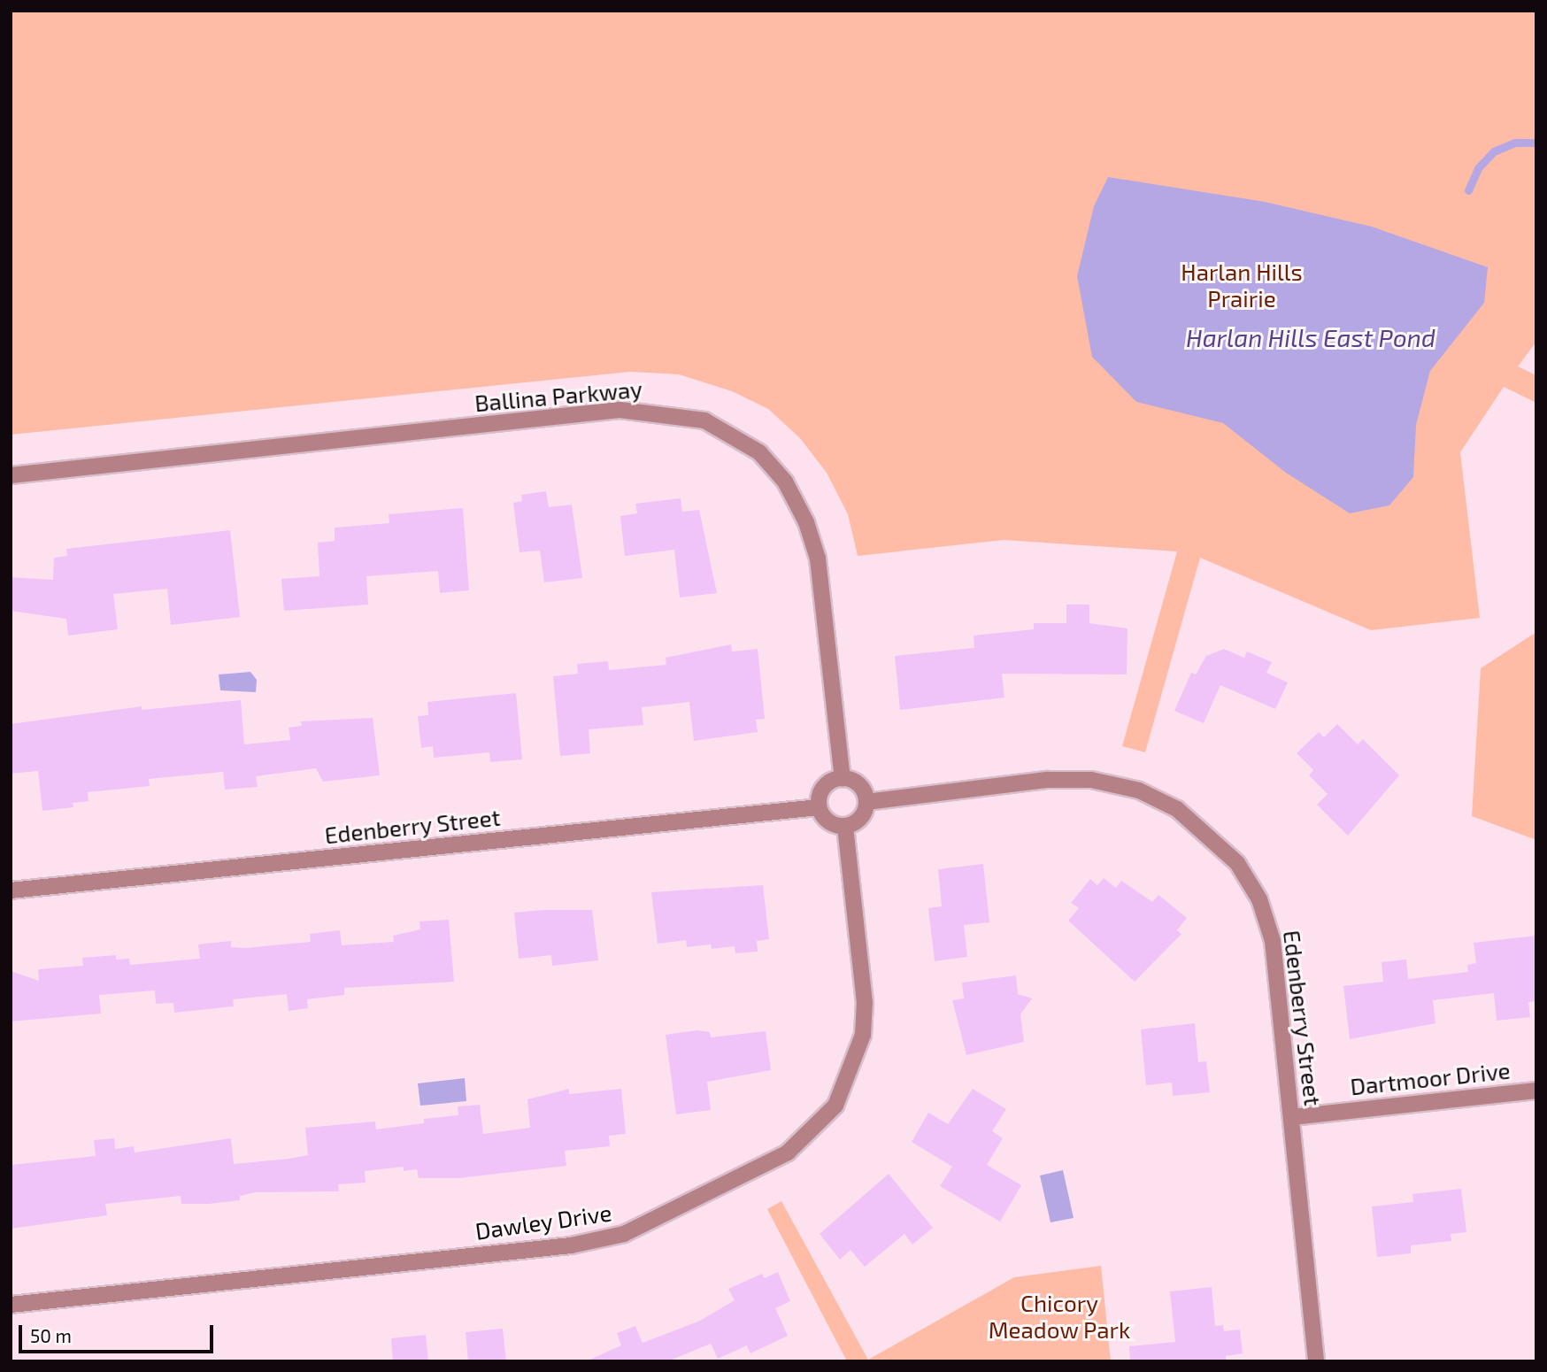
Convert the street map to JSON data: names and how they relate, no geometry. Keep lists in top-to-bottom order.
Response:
{
  "streets": {
    "street": [
      "Ballina Parkway",
      "Edenberry Street",
      "Dartmoor Drive",
      "Dawley Drive"
    ]
  },
  "crossings": [
    ["Ballina Parkway", "Edenberry Street"],
    ["Ballina Parkway", "Dawley Drive"],
    ["Edenberry Street", "Dartmoor Drive"],
    ["Edenberry Street", "Dawley Drive"]
  ],
  "water": ["Harlan Hills East Pond"],
  "parks": ["Harlan Hills Prairie", "Chicory Meadow Park"],
  "scale_bar": "50 m"
}
